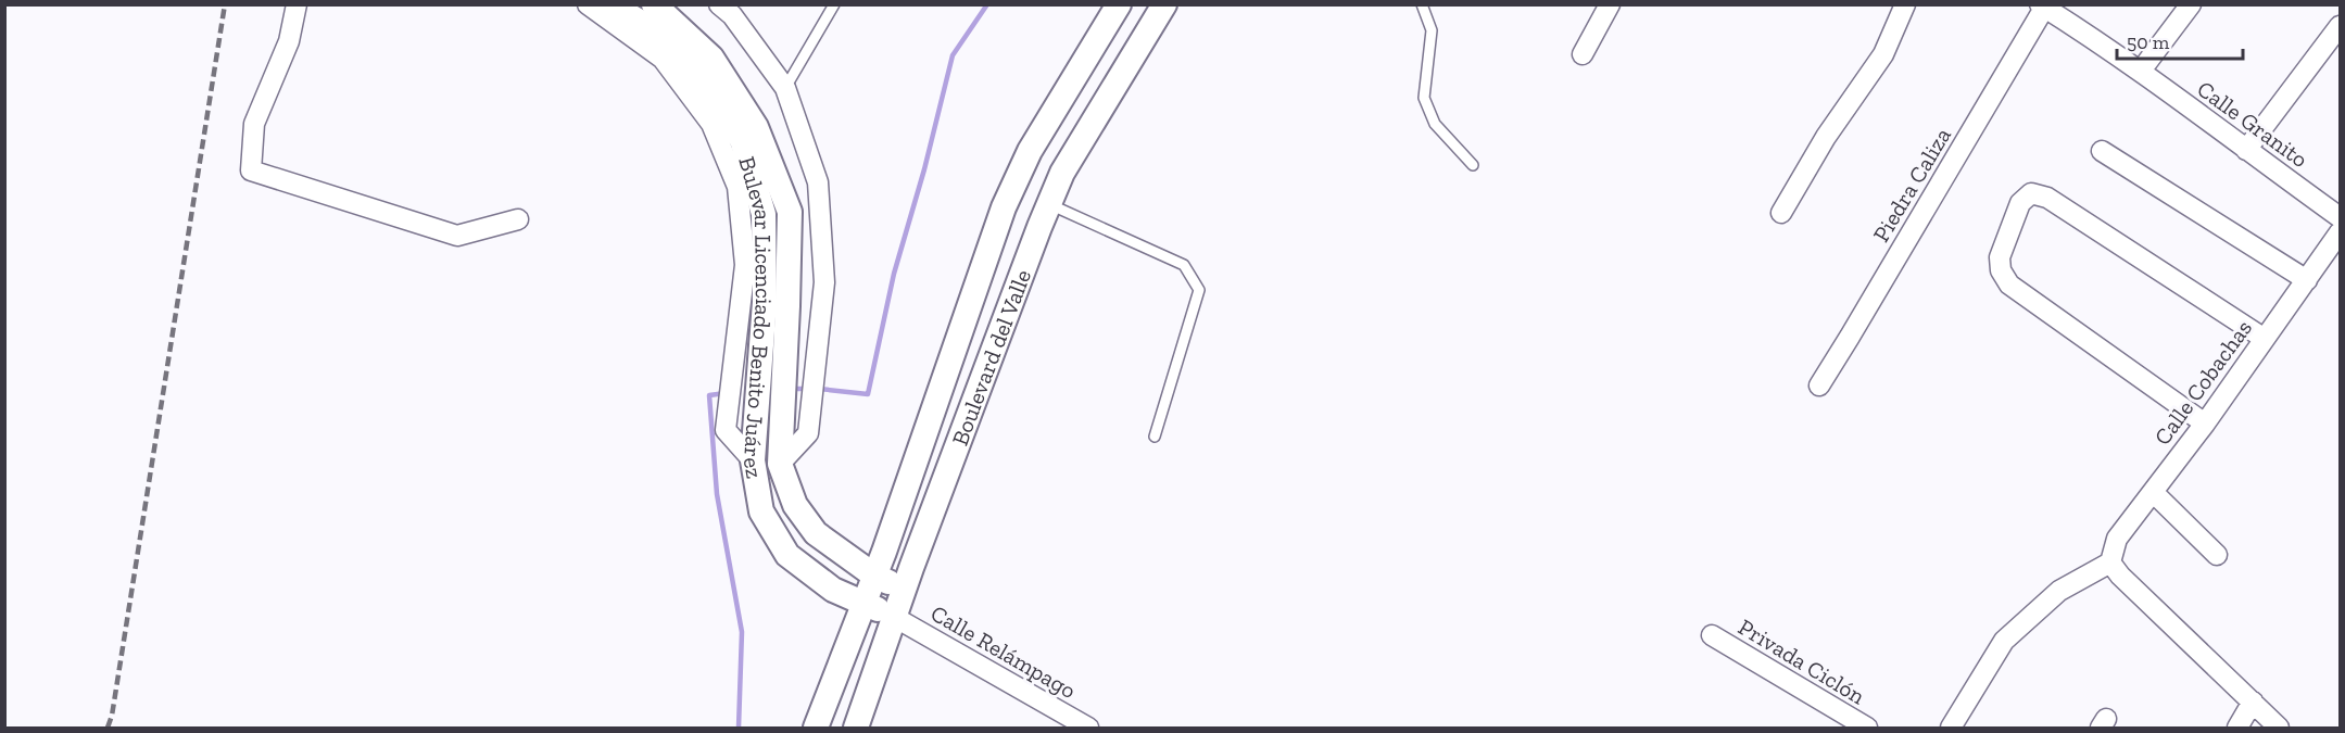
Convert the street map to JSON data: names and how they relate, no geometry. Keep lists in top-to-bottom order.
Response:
{
  "streets": {
    "street": [
      "Calle Granito",
      "Piedra Caliza",
      "Bulevar Licenciado Benito Juárez",
      "Boulevard del Valle",
      "Calle Cobachas",
      "Calle Relámpago",
      "Privada Ciclón"
    ]
  },
  "crossings": [
    ["Calle Granito", "Piedra Caliza"],
    ["Bulevar Licenciado Benito Juárez", "Boulevard del Valle"],
    ["Bulevar Licenciado Benito Juárez", "Calle Relámpago"],
    ["Boulevard del Valle", "Calle Relámpago"]
  ],
  "scale_bar": "50 m"
}
